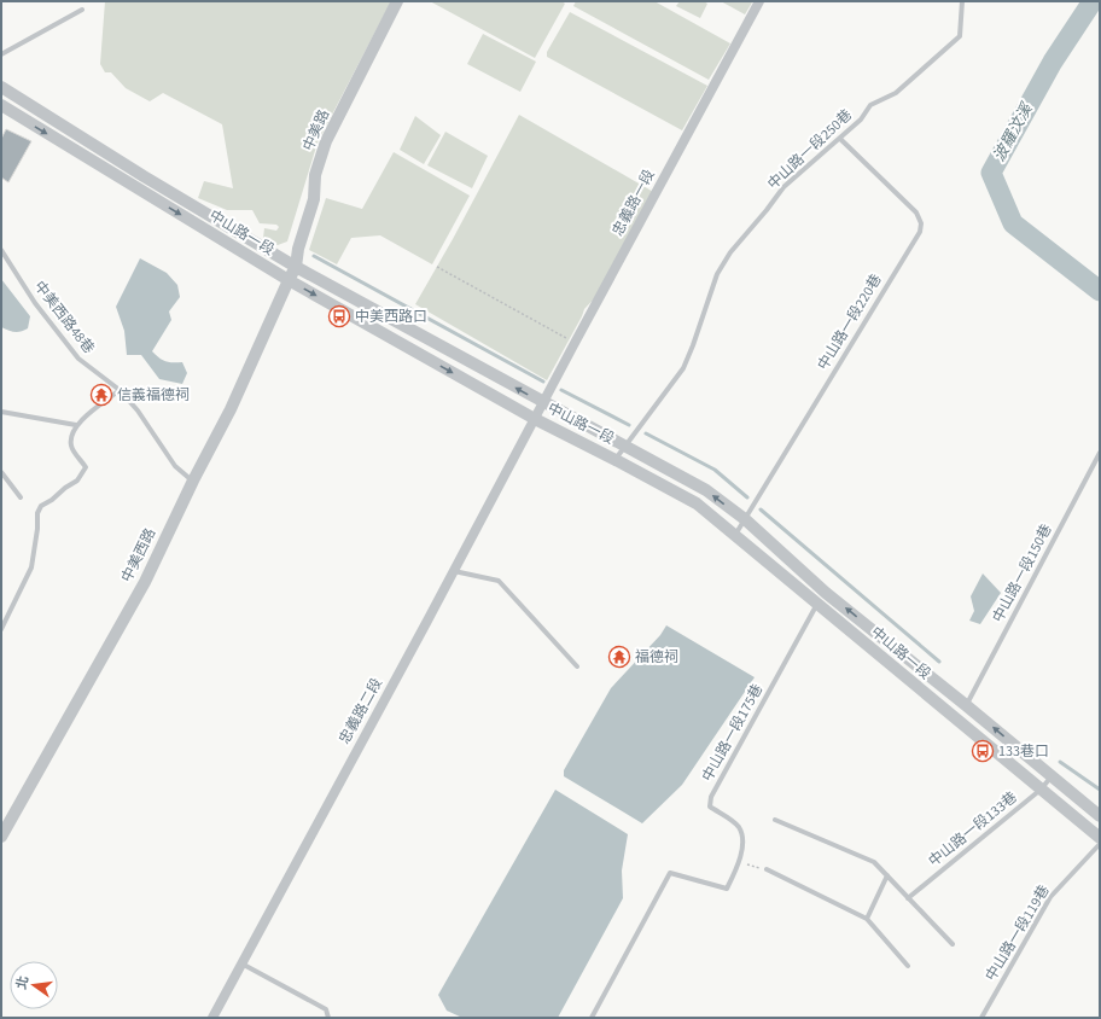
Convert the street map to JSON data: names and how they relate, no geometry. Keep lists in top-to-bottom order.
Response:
{
  "streets": {
    "street": [
      "中美路",
      "忠義路一段",
      "中山路一段",
      "中美西路",
      "忠義路二段"
    ],
    "lane": [
      "中山路一段250巷",
      "中美西路48巷",
      "中山路一段220巷",
      "中山路一段150巷",
      "中山路一段175巷",
      "中山路一段133巷",
      "中山路一段119巷"
    ]
  },
  "crossings": [
    ["中美路", "中山路一段"],
    ["中美路", "中美西路"],
    ["中山路一段250巷", "中山路一段"],
    ["中山路一段250巷", "中山路一段220巷"],
    ["忠義路一段", "中山路一段"],
    ["忠義路一段", "忠義路二段"],
    ["中山路一段", "中山路一段220巷"],
    ["中山路一段", "中美西路"],
    ["中山路一段", "中山路一段150巷"],
    ["中山路一段", "忠義路二段"],
    ["中山路一段", "中山路一段175巷"],
    ["中山路一段", "中山路一段133巷"],
    ["中美西路48巷", "中美西路"]
  ],
  "water": ["波羅汶溪"],
  "places": {
    "bus stop": ["中美西路口", "133巷口"],
    "temple": ["信義福德祠", "福德祠"]
  },
  "north": "left"
}
